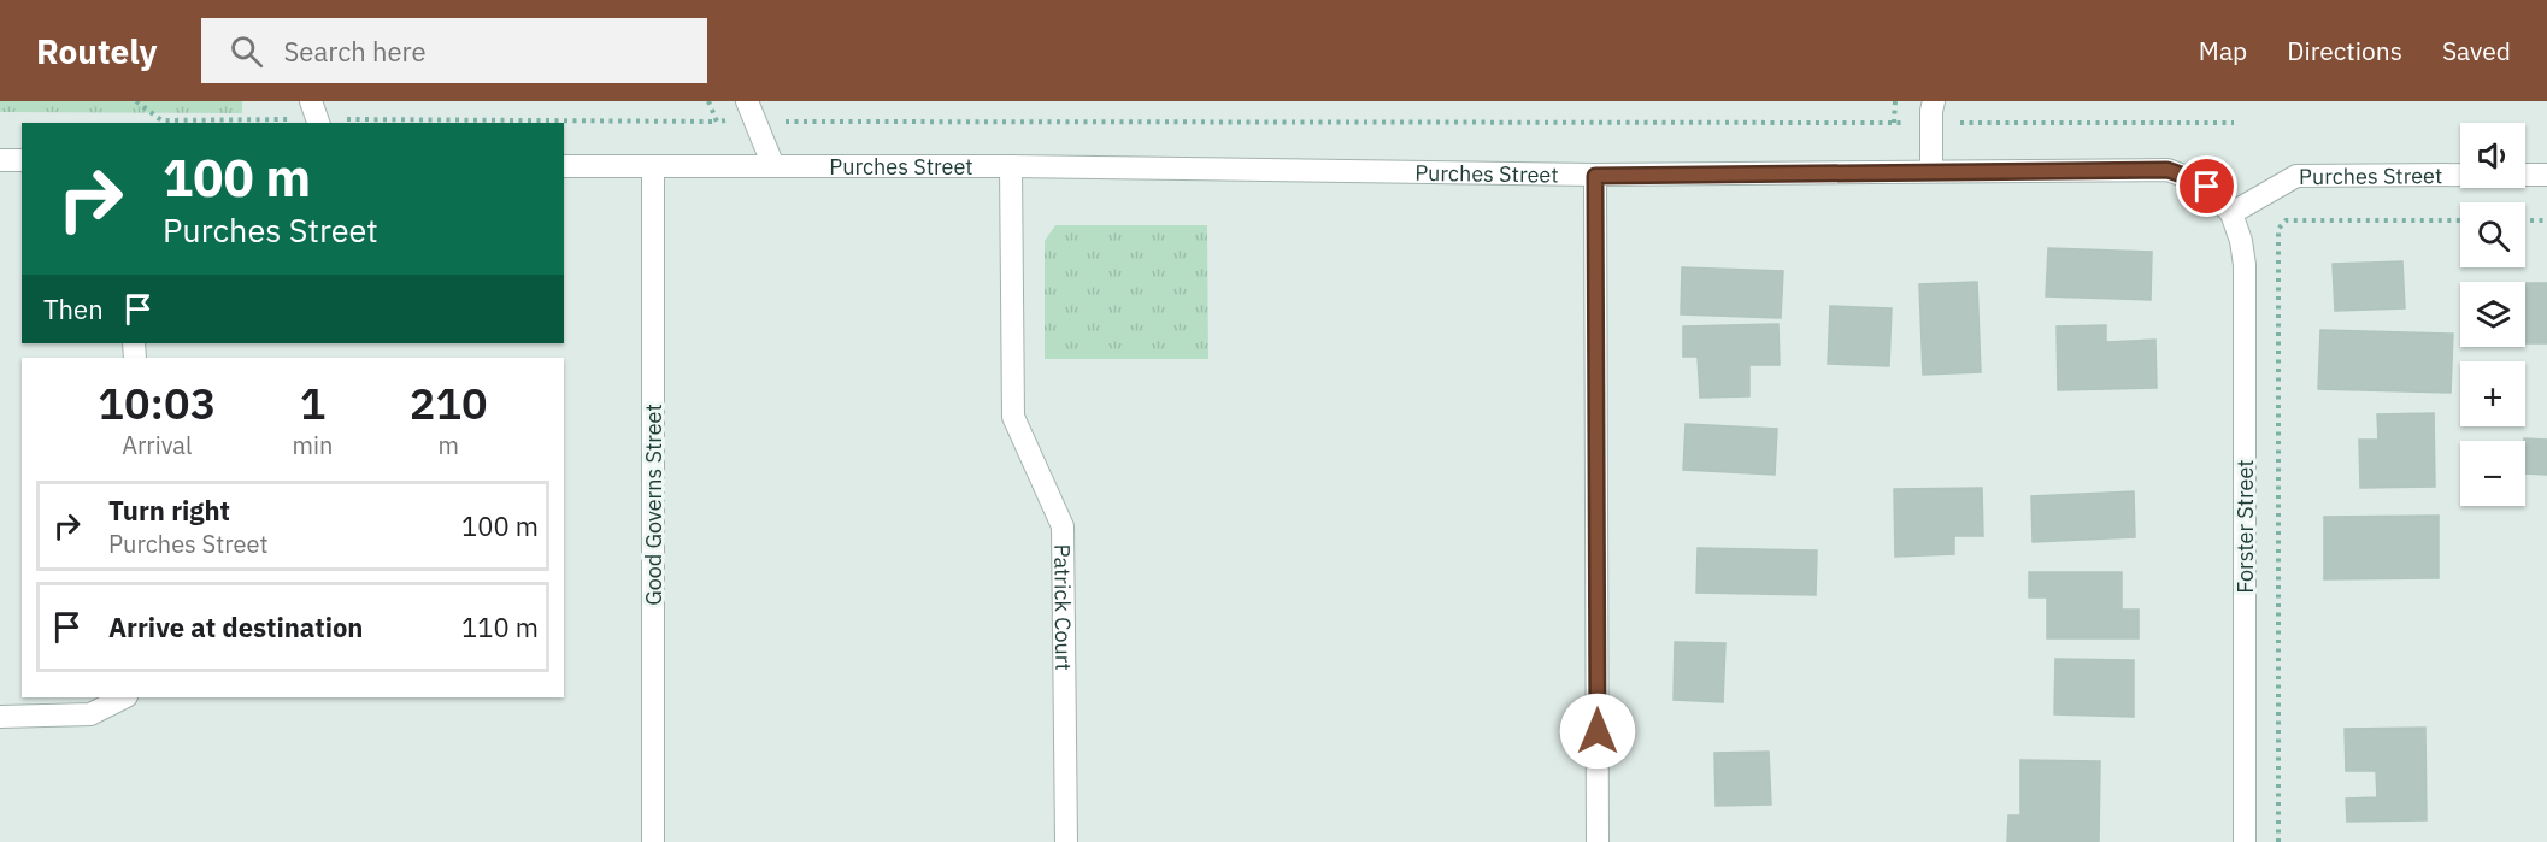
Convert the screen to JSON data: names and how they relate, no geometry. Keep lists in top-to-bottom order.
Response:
{
  "streets": {
    "street": [
      "Purches Street",
      "Good Governs Street",
      "Forster Street",
      "Patrick Court"
    ]
  },
  "crossings": [
    ["Purches Street", "Good Governs Street"],
    ["Purches Street", "Forster Street"],
    ["Purches Street", "Patrick Court"]
  ],
  "page": {
    "header": "Routely",
    "search": "Search here",
    "nav": ["Map", "Directions", "Saved"],
    "map_buttons": ["+", "−"],
    "turn": ["100 m", "Purches Street"],
    "then": "Then",
    "eta": [
      "10:03",
      "Arrival",
      "1",
      "min",
      "210",
      "m"
    ],
    "list": [
      {
        "name": "Turn right",
        "note": "Purches Street",
        "value": "100 m"
      },
      {
        "name": "Arrive at destination",
        "value": "110 m"
      }
    ]
  }
}
